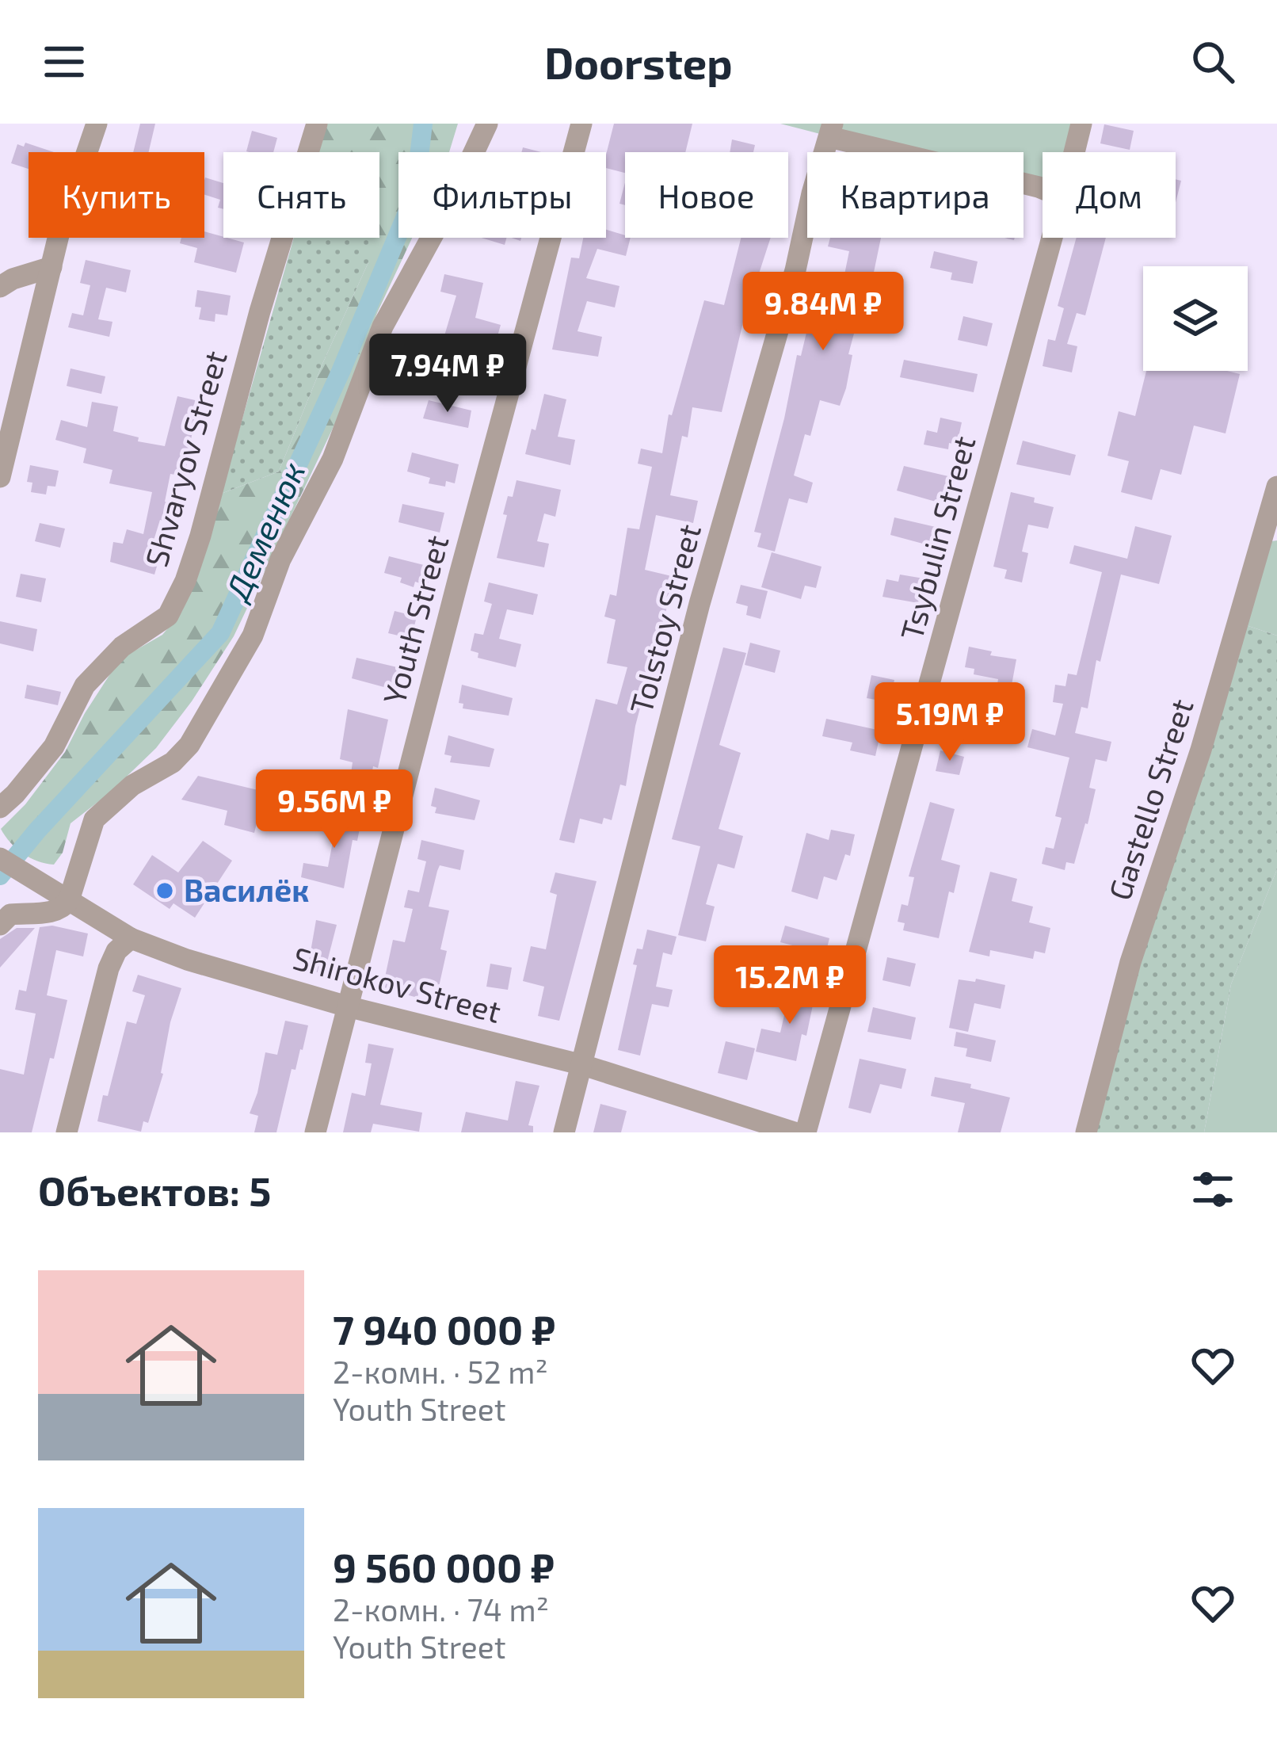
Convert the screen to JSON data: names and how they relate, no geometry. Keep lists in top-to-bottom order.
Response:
{
  "streets": {
    "street": [
      "Shvaryov Street",
      "Tsybulin Street",
      "Tolstoy Street",
      "Youth Street",
      "Gastello Street",
      "Shirokov Street"
    ]
  },
  "crossings": [
    ["Tolstoy Street", "Shirokov Street"],
    ["Youth Street", "Shirokov Street"]
  ],
  "water": ["Деменюк"],
  "places": ["Василёк"],
  "page": {
    "header": "Doorstep",
    "chip": [
      "Купить",
      "Снять",
      "Фильтры",
      "Новое",
      "Квартира",
      "Дом"
    ],
    "price": [
      "9.84M ₽",
      "7.94M ₽",
      "5.19M ₽",
      "9.56M ₽",
      "15.2M ₽"
    ],
    "heading": "Объектов: 5",
    "list": [
      {
        "name": "7 940 000 ₽",
        "note": "2-комн. · 52 m² · Youth Street"
      },
      {
        "name": "9 560 000 ₽",
        "note": "2-комн. · 74 m² · Youth Street"
      }
    ]
  }
}
